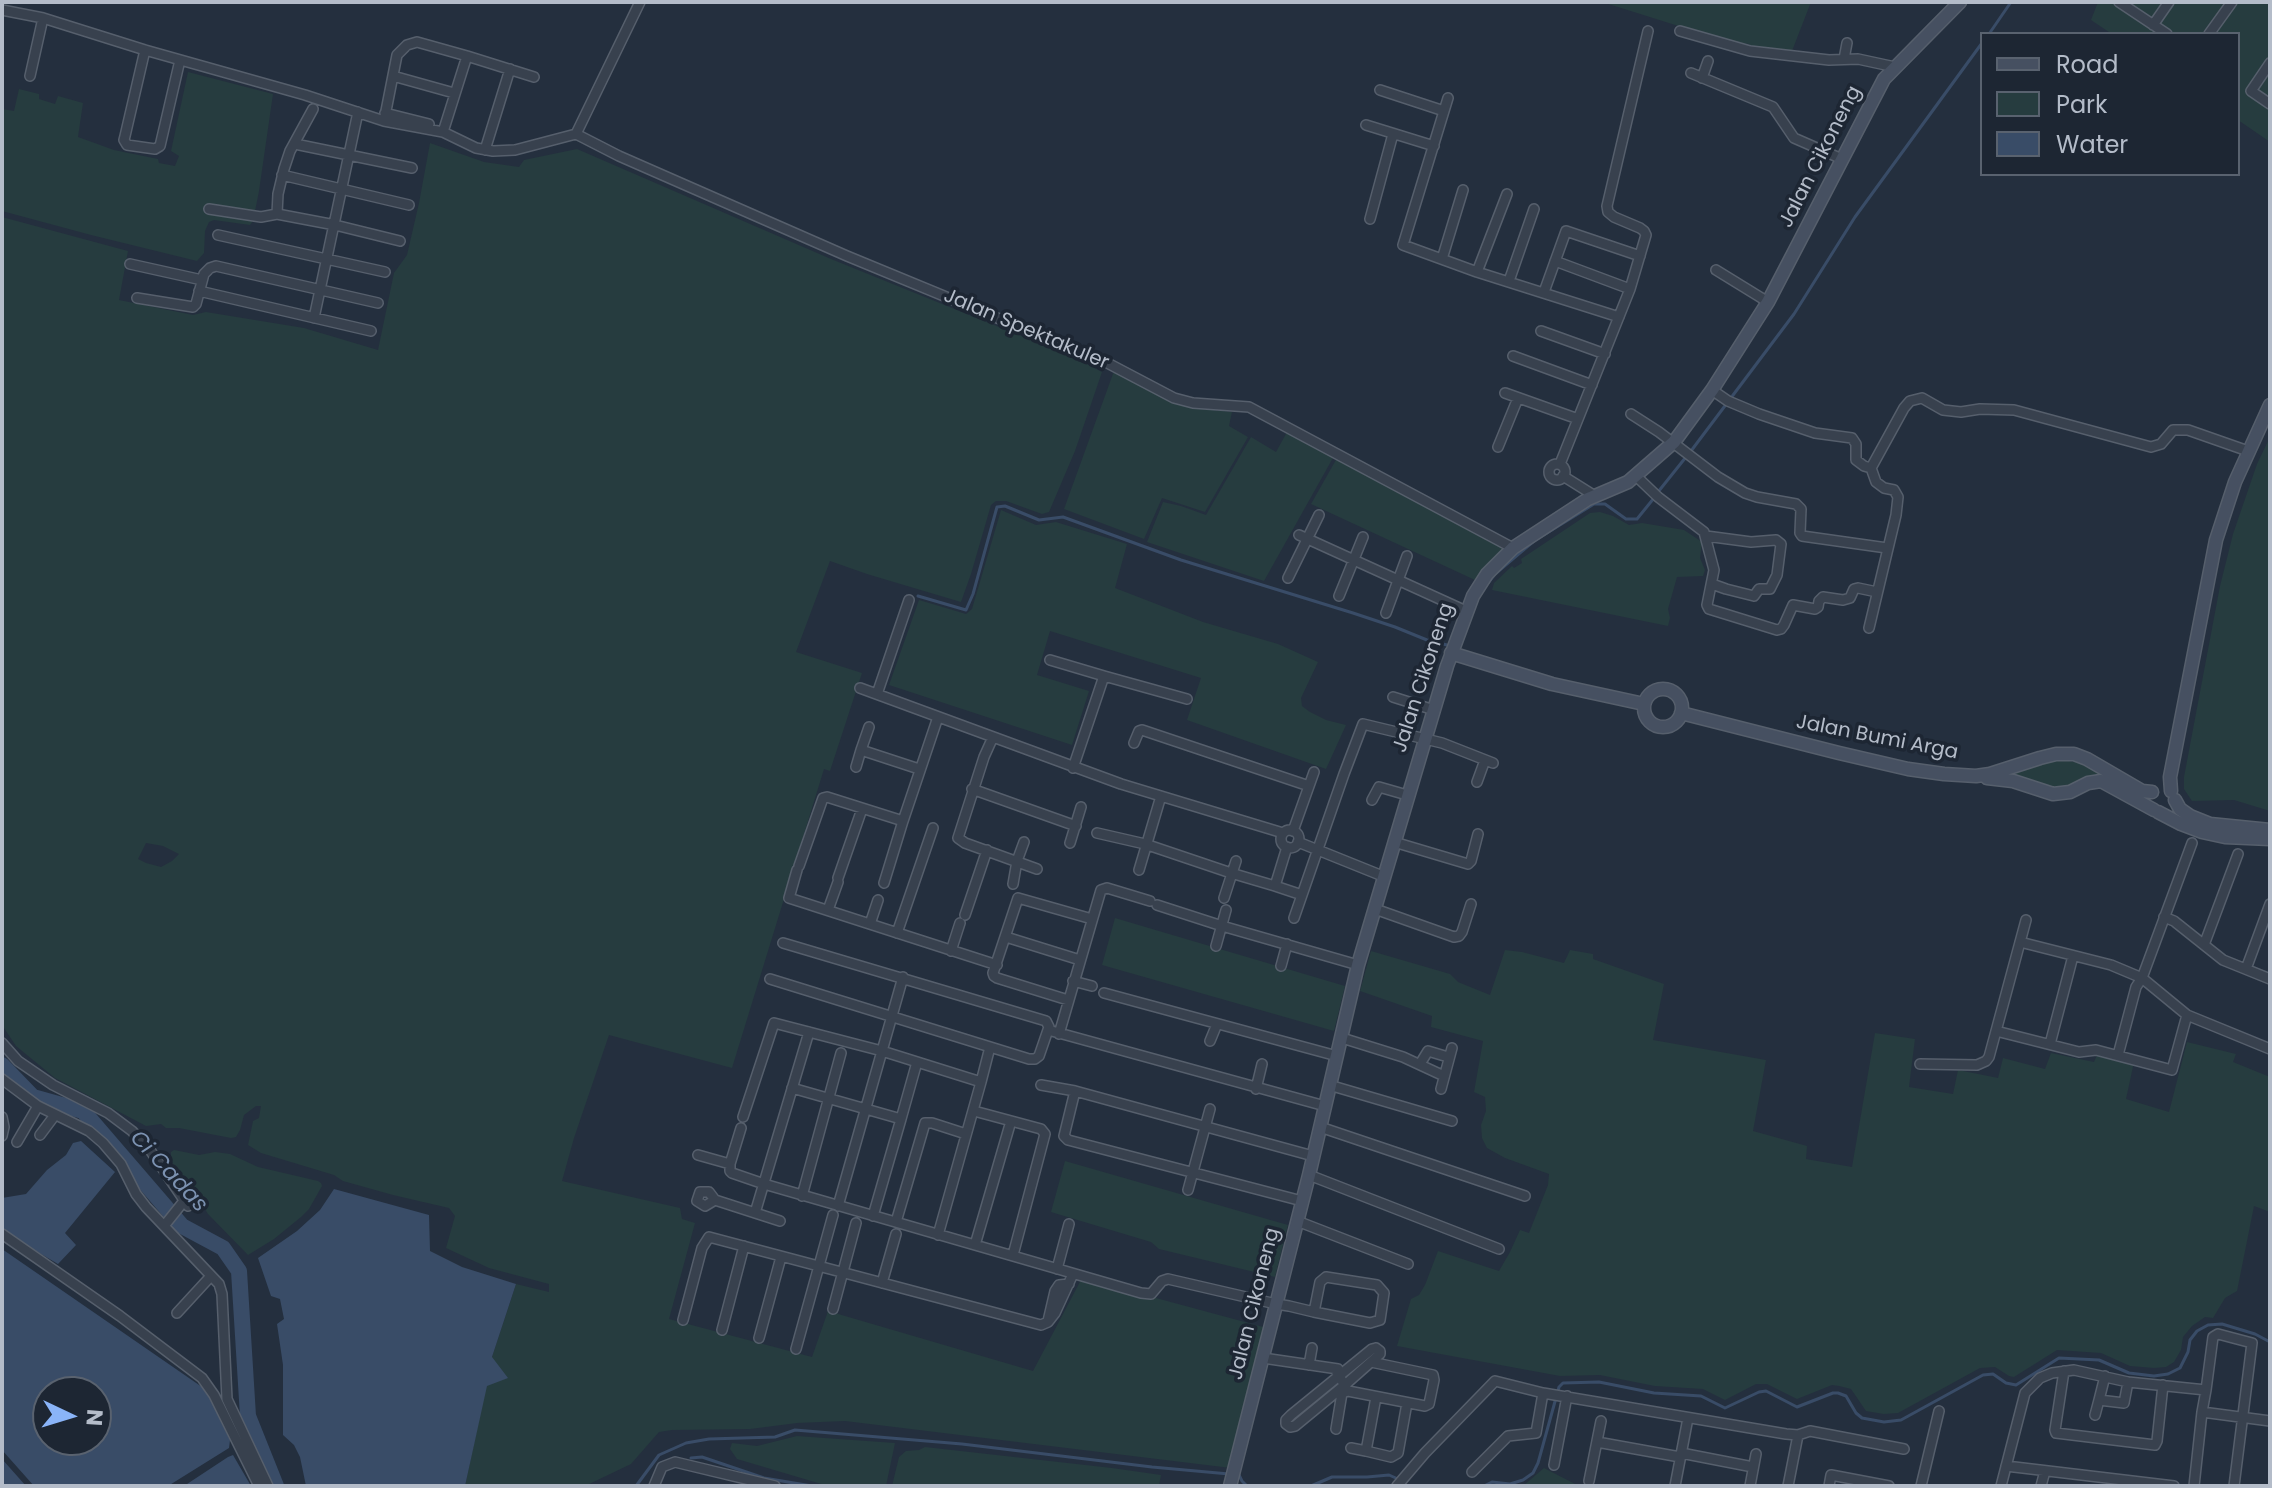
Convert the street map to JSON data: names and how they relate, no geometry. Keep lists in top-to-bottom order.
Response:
{
  "streets": {
    "street": ["Jalan Cikoneng", "Jalan Spektakuler", "Jalan Bumi Arga"]
  },
  "crossings": [
    ["Jalan Cikoneng", "Jalan Spektakuler"]
  ],
  "water": ["Ci Cadas"],
  "legend": ["Road", "Park", "Water"],
  "north": "right"
}
